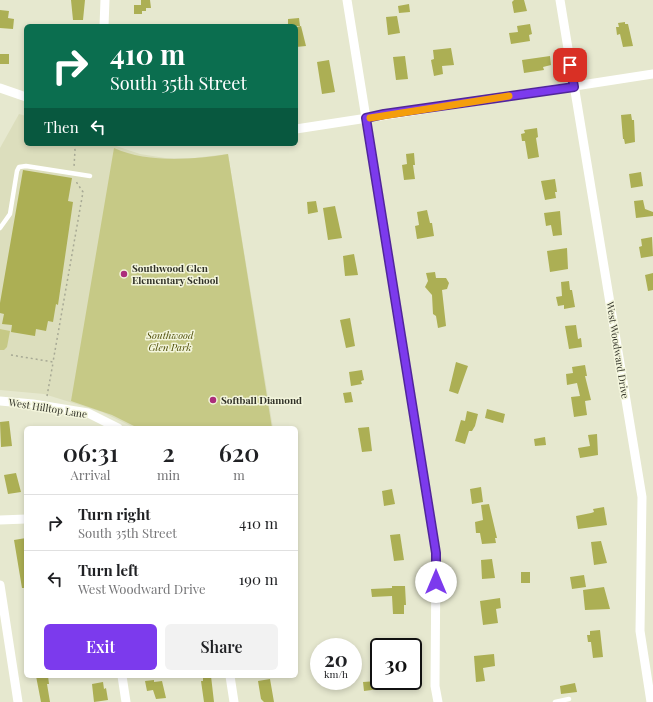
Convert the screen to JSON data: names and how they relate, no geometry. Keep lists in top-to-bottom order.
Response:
{
  "streets": {
    "street": ["West Woodward Drive", "West Hilltop Lane"]
  },
  "parks": ["Southwood Glen Park"],
  "places": ["Southwood Glen Elementary School", "Softball Diamond"],
  "page": {
    "turn": ["410 m", "South 35th Street"],
    "then": "Then",
    "eta": [
      "06:31",
      "Arrival",
      "2",
      "min",
      "620",
      "m"
    ],
    "list": [
      {
        "name": "Turn right",
        "note": "South 35th Street",
        "value": "410 m"
      },
      {
        "name": "Turn left",
        "note": "West Woodward Drive",
        "value": "190 m"
      }
    ],
    "buttons": ["Exit", "Share"],
    "speed": "20 km/h",
    "limit": "30"
  }
}
